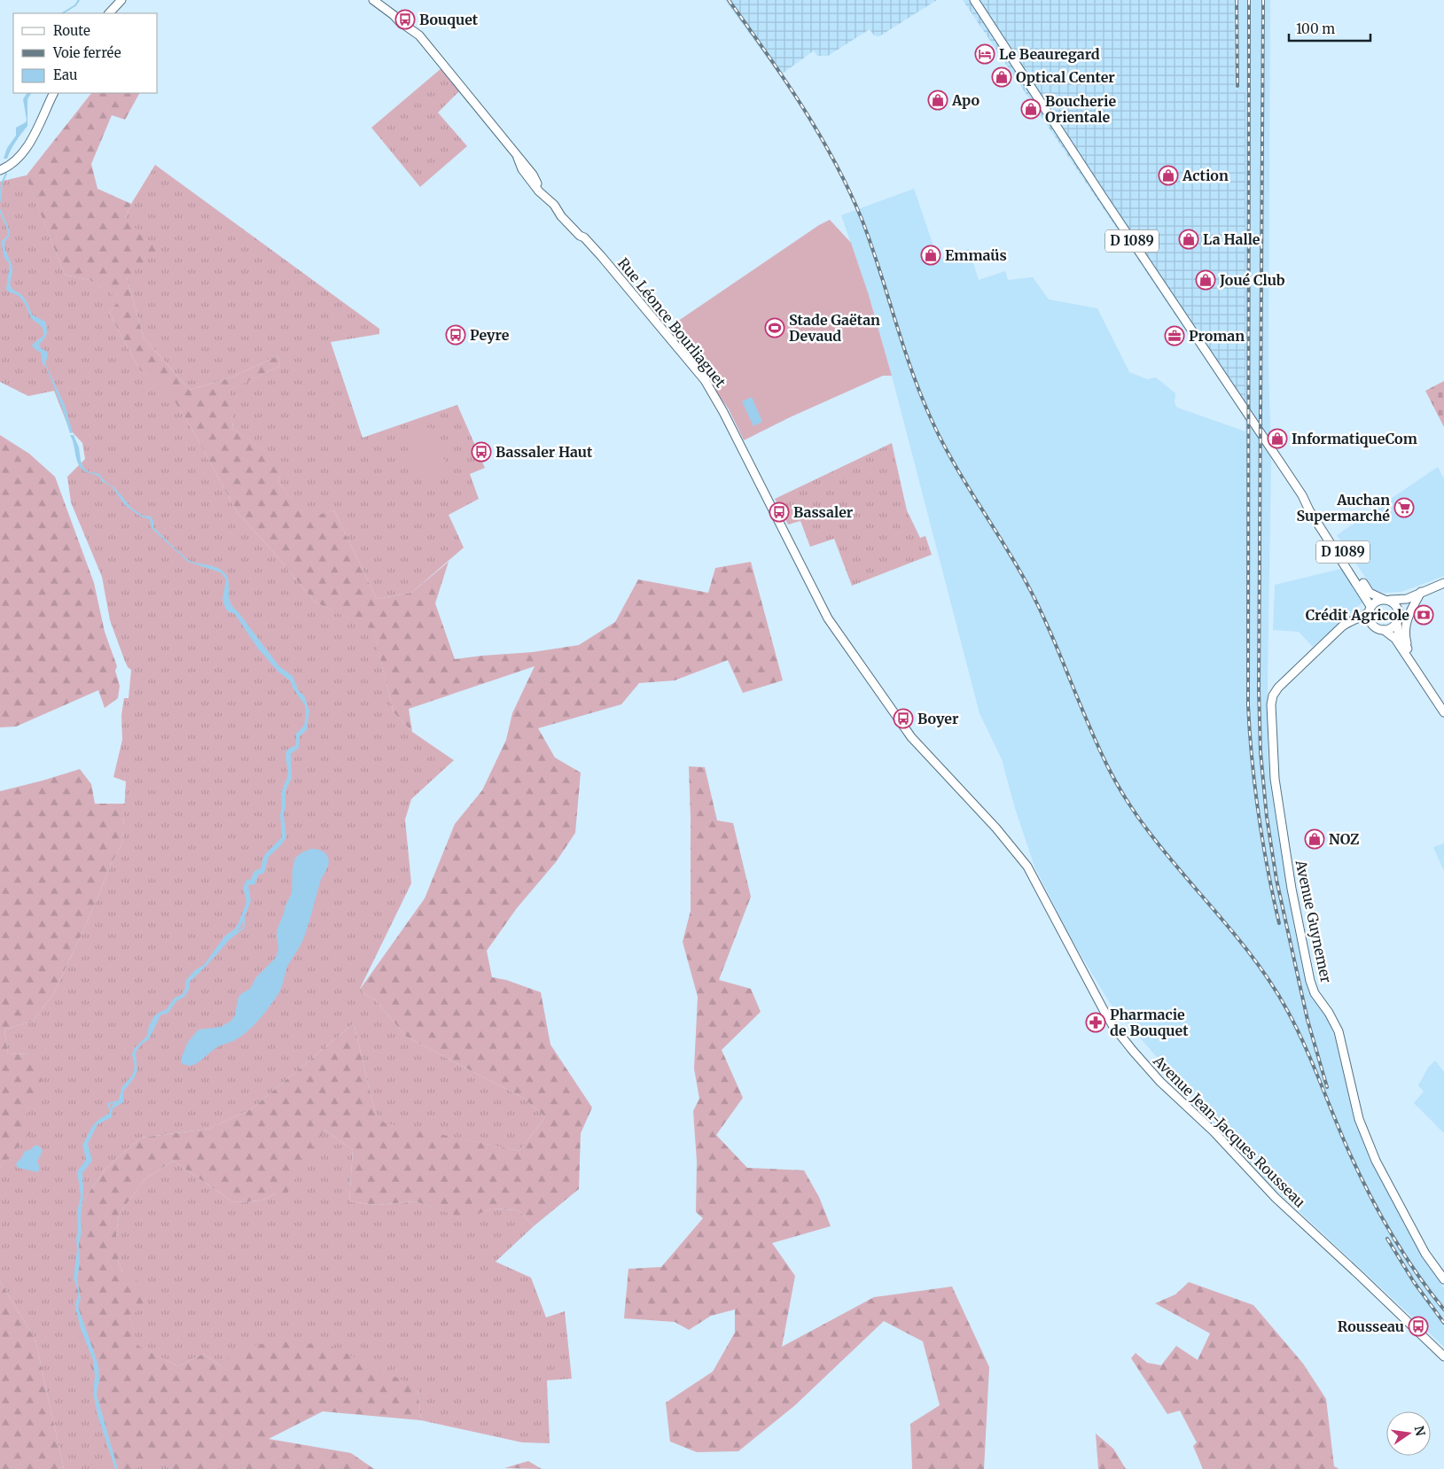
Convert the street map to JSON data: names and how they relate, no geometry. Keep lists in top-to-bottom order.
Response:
{
  "streets": {
    "main road": [
      "D 1089",
      "Rue Léonce Bourliaguet",
      "Avenue Guynemer",
      "Avenue Jean-Jacques Rousseau"
    ]
  },
  "crossings": [
    ["D 1089", "Avenue Guynemer"],
    ["Rue Léonce Bourliaguet", "Avenue Jean-Jacques Rousseau"]
  ],
  "places": {
    "bus stop": [
      "Bouquet",
      "Peyre",
      "Bassaler Haut",
      "Bassaler",
      "Boyer",
      "Rousseau"
    ],
    "hotel": ["Le Beauregard"],
    "shop": [
      "Optical Center",
      "Apo",
      "Boucherie Orientale",
      "Action",
      "La Halle",
      "Emmaüs",
      "Joué Club",
      "InformatiqueCom",
      "NOZ"
    ],
    "sports": ["Stade Gaëtan Devaud"],
    "office": ["Proman"],
    "supermarket": ["Auchan Supermarché"],
    "bank": ["Crédit Agricole"],
    "pharmacy": ["Pharmacie de Bouquet"]
  },
  "legend": ["Route", "Voie ferrée", "Eau"],
  "scale_bar": "100 m",
  "north": "right"
}
